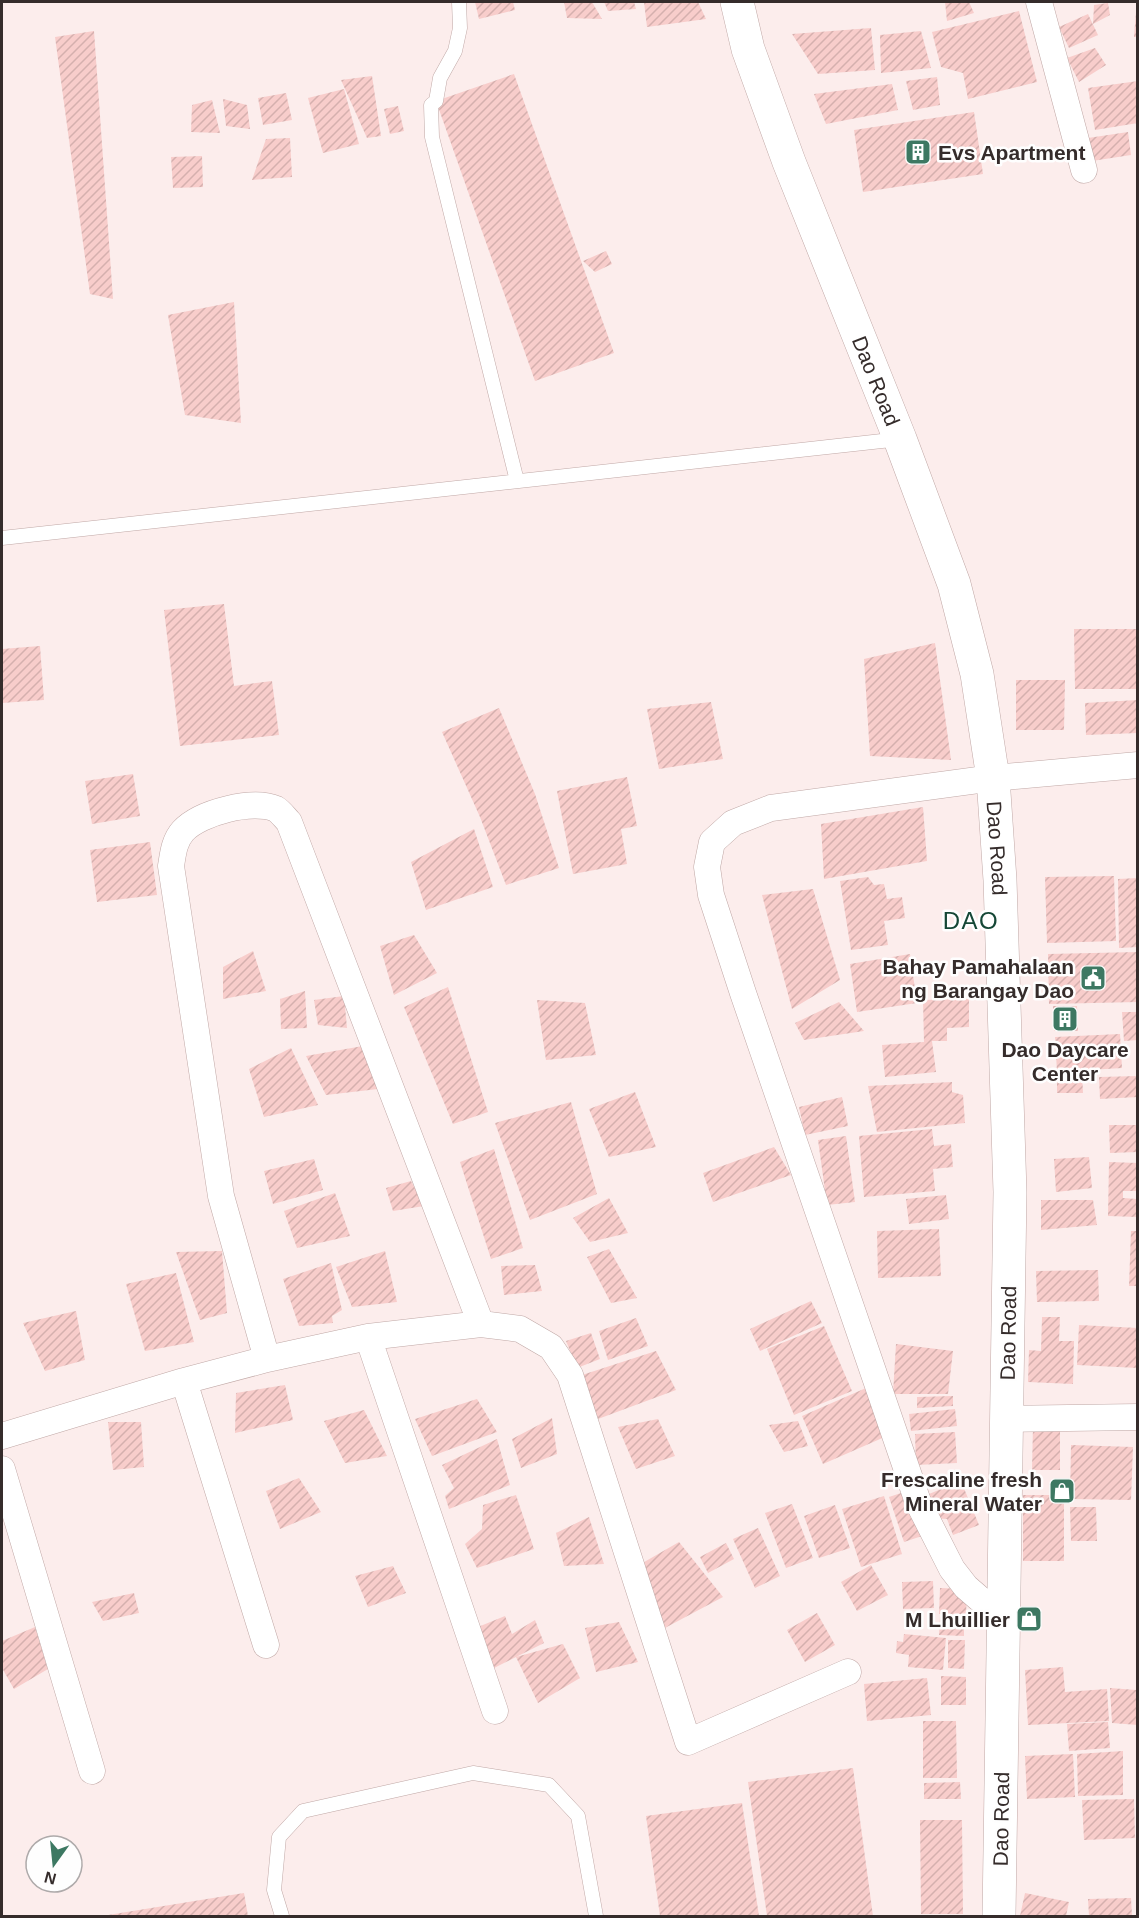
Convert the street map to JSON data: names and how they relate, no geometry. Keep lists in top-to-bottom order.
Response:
{
  "streets": {
    "street": ["Dao Road"]
  },
  "districts": ["DAO"],
  "places": {
    "building": ["Evs Apartment", "Dao Daycare Center"],
    "public building": ["Bahay Pamahalaan ng Barangay Dao"],
    "shop": ["Frescaline fresh Mineral Water", "M Lhuillier"]
  },
  "north": "bottom"
}
